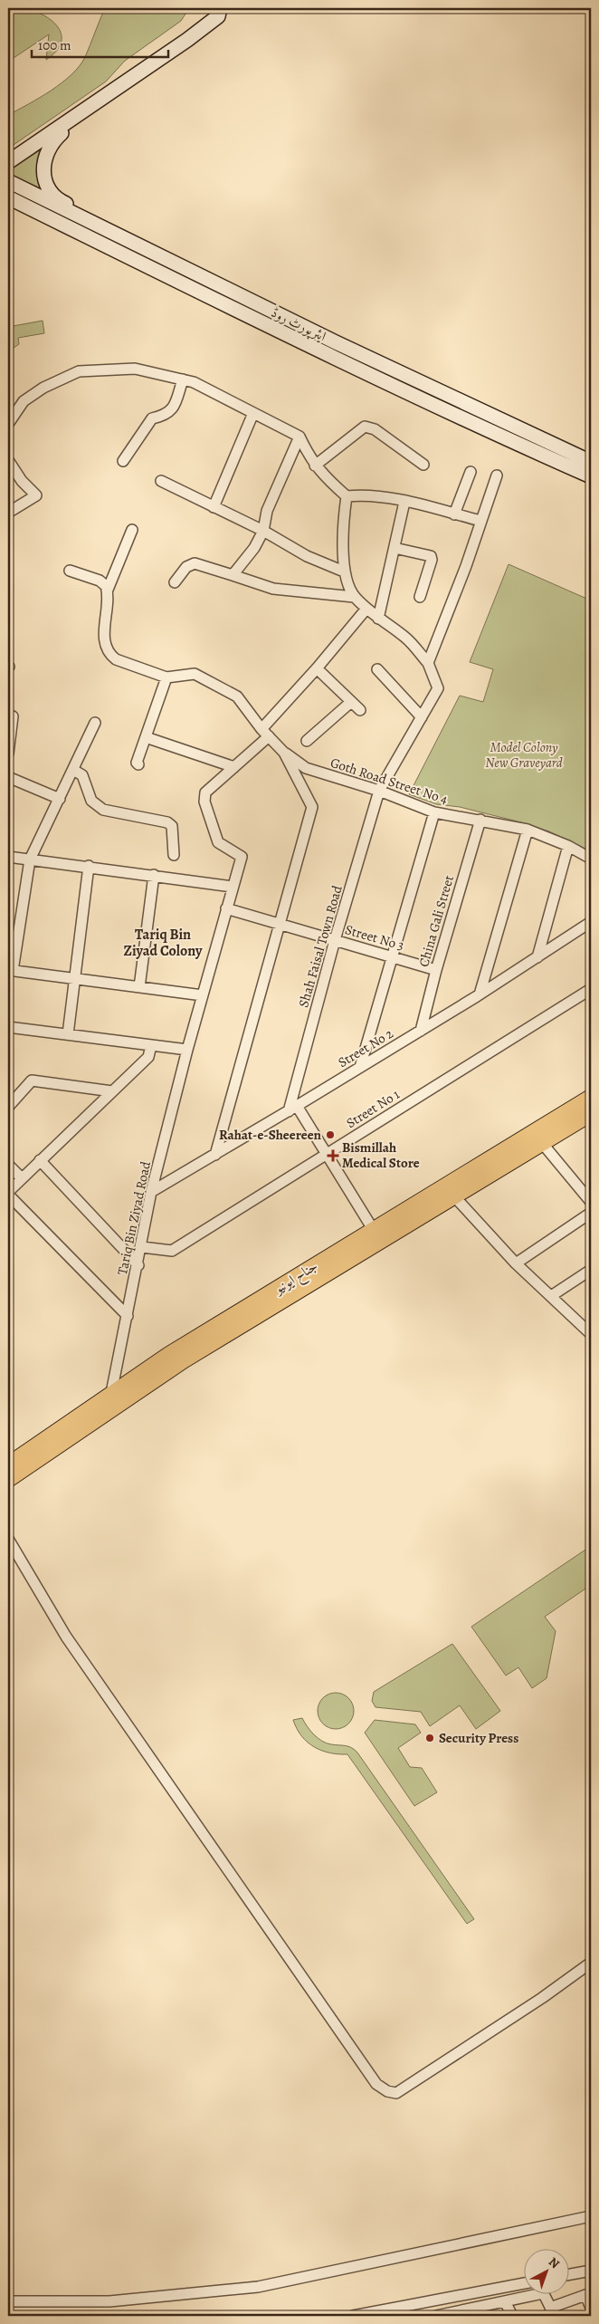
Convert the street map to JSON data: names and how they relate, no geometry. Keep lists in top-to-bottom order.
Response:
{
  "streets": {
    "highway": ["جناح ایونیو"],
    "main road": ["ایئرپورٹ روڈ"],
    "street": [
      "Goth Road Street No 4",
      "China Gali Street",
      "Street No 3",
      "Shah Faisal Town Road",
      "Street No 2",
      "Street No 1",
      "Tariq Bin Ziyad Road"
    ]
  },
  "crossings": [
    ["Goth Road Street No 4", "China Gali Street"],
    ["Goth Road Street No 4", "Shah Faisal Town Road"],
    ["China Gali Street", "Street No 3"],
    ["China Gali Street", "Street No 2"],
    ["Street No 3", "Shah Faisal Town Road"],
    ["Street No 3", "Tariq Bin Ziyad Road"],
    ["Shah Faisal Town Road", "Street No 2"],
    ["Street No 2", "Tariq Bin Ziyad Road"],
    ["Street No 1", "Tariq Bin Ziyad Road"],
    ["Tariq Bin Ziyad Road", "جناح ایونیو"]
  ],
  "districts": ["Tariq Bin Ziyad Colony"],
  "parks": ["Model Colony New Graveyard"],
  "places": {
    "other": ["Rahat-e-Sheereen", "Security Press"],
    "health": ["Bismillah Medical Store"]
  },
  "scale_bar": "100 m",
  "north": "top right"
}
